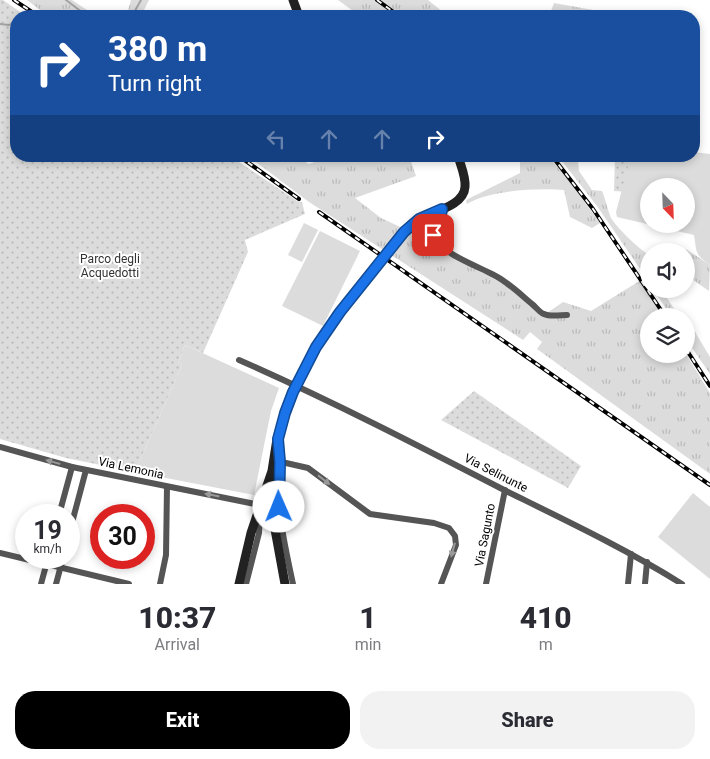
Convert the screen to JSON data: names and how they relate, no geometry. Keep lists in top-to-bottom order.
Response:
{
  "streets": {
    "street": ["Via Lemonia", "Via Selinunte", "Via Sagunto"]
  },
  "crossings": [
    ["Via Selinunte", "Via Sagunto"]
  ],
  "one_way": ["Via Lemonia"],
  "parks": ["Parco degli Acquedotti"],
  "north": "bottom right",
  "page": {
    "turn": ["380 m", "Turn right"],
    "speed": "19 km/h",
    "limit": "30",
    "eta": [
      "10:37",
      "Arrival",
      "1",
      "min",
      "410",
      "m"
    ],
    "buttons": ["Exit", "Share"]
  }
}
